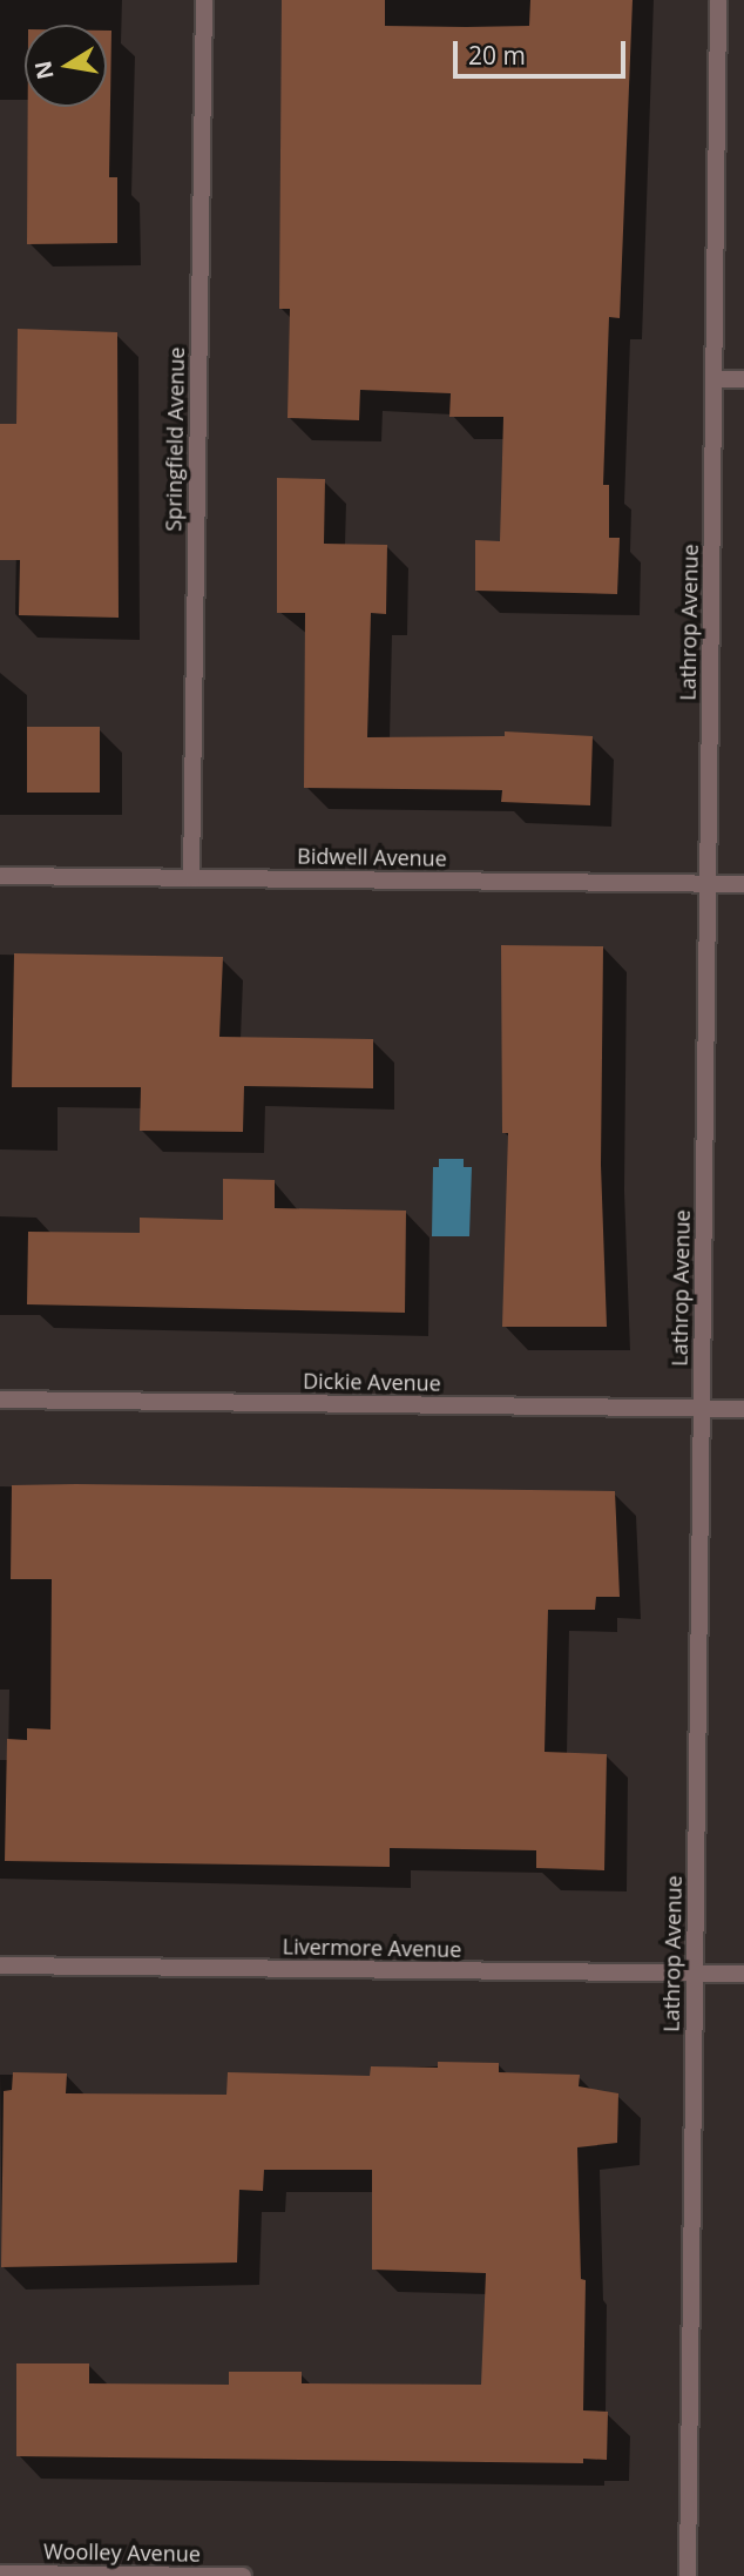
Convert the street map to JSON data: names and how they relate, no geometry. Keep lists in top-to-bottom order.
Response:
{
  "streets": {
    "street": [
      "Springfield Avenue",
      "Lathrop Avenue",
      "Bidwell Avenue",
      "Dickie Avenue",
      "Livermore Avenue",
      "Woolley Avenue"
    ]
  },
  "crossings": [
    ["Springfield Avenue", "Bidwell Avenue"],
    ["Lathrop Avenue", "Bidwell Avenue"],
    ["Lathrop Avenue", "Dickie Avenue"],
    ["Lathrop Avenue", "Livermore Avenue"]
  ],
  "scale_bar": "20 m",
  "north": "left"
}
